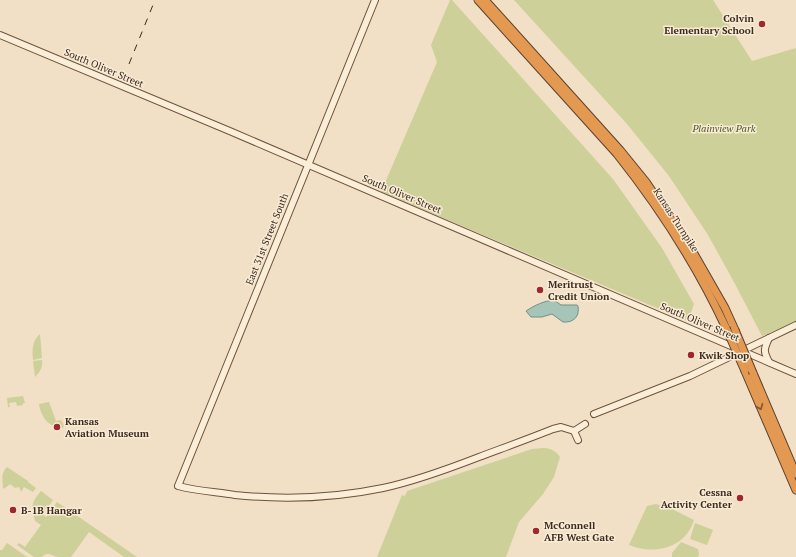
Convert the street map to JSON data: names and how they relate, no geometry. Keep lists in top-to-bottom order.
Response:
{
  "streets": {
    "highway": ["Kansas Turnpike"],
    "street": ["South Oliver Street", "East 31st Street South"]
  },
  "crossings": [
    ["South Oliver Street", "East 31st Street South"]
  ],
  "parks": ["Plainview Park"],
  "places": [
    "Colvin Elementary School",
    "Meritrust Credit Union",
    "Kwik Shop",
    "Kansas Aviation Museum",
    "Cessna Activity Center",
    "B-1B Hangar",
    "McConnell AFB West Gate"
  ]
}
